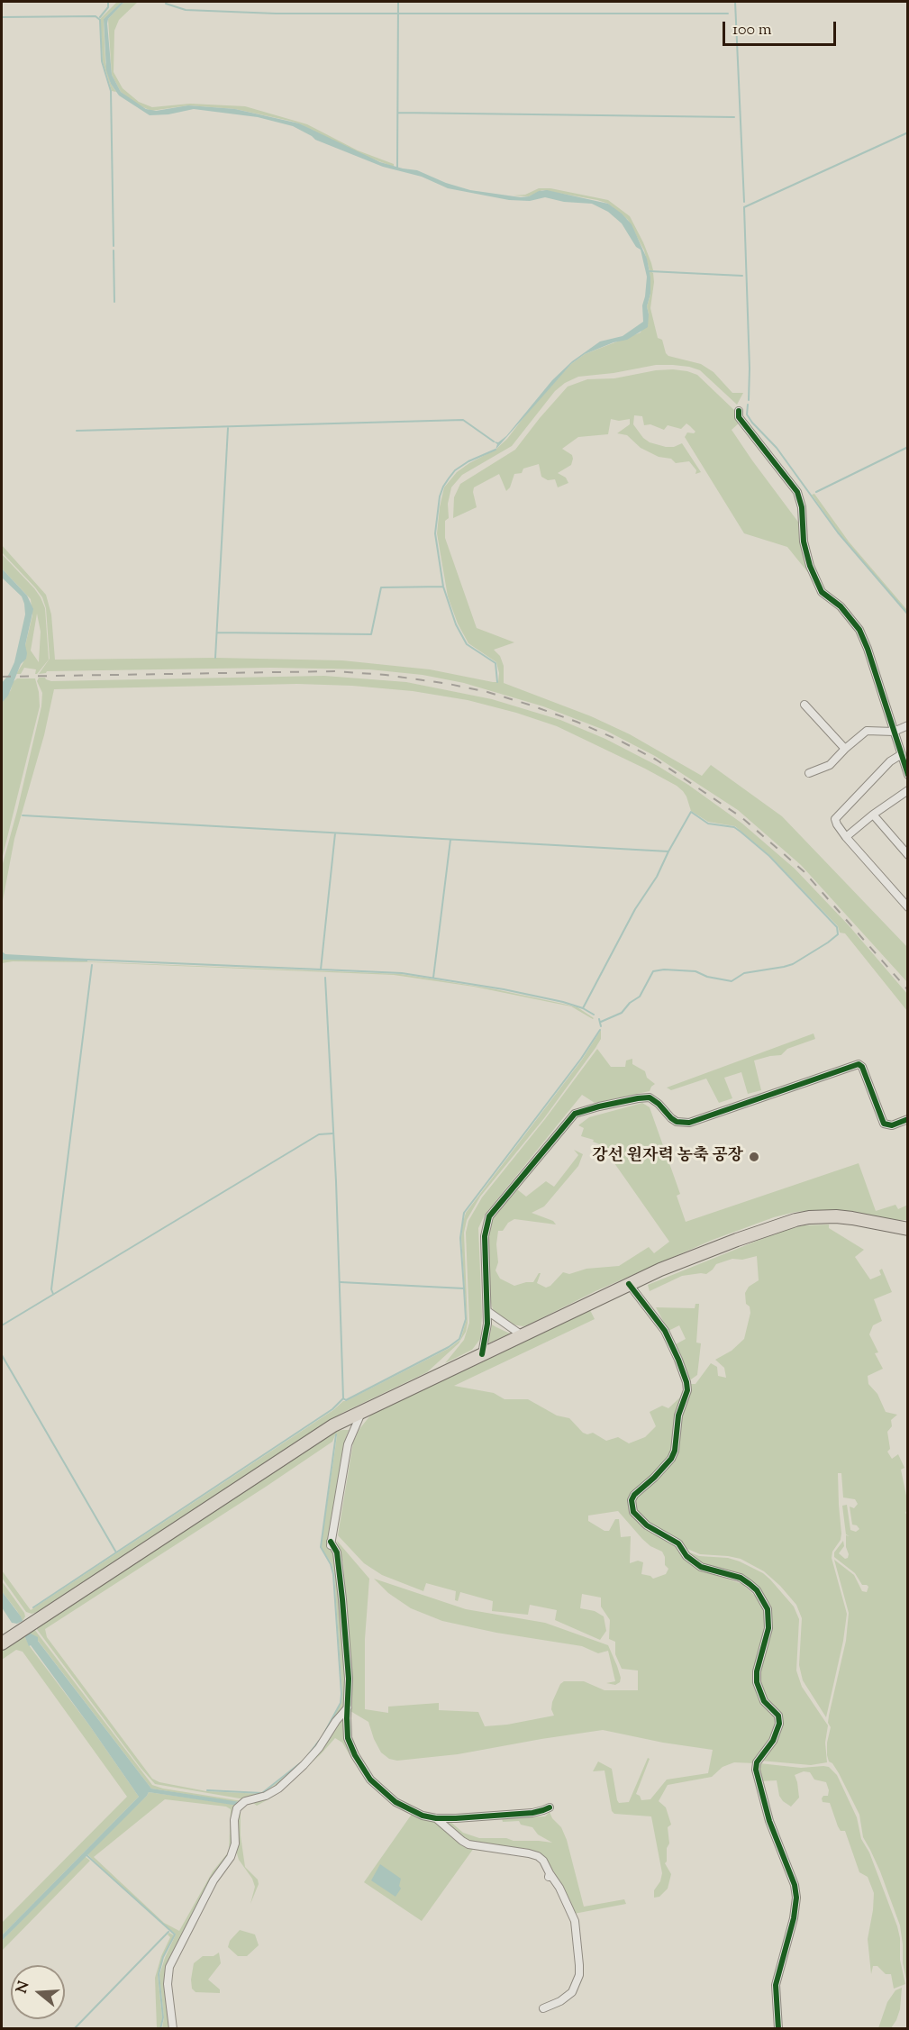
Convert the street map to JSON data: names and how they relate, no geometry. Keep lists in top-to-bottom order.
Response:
{
  "places": ["강선 원자력 농축 공장"],
  "scale_bar": "100 m",
  "north": "left"
}
